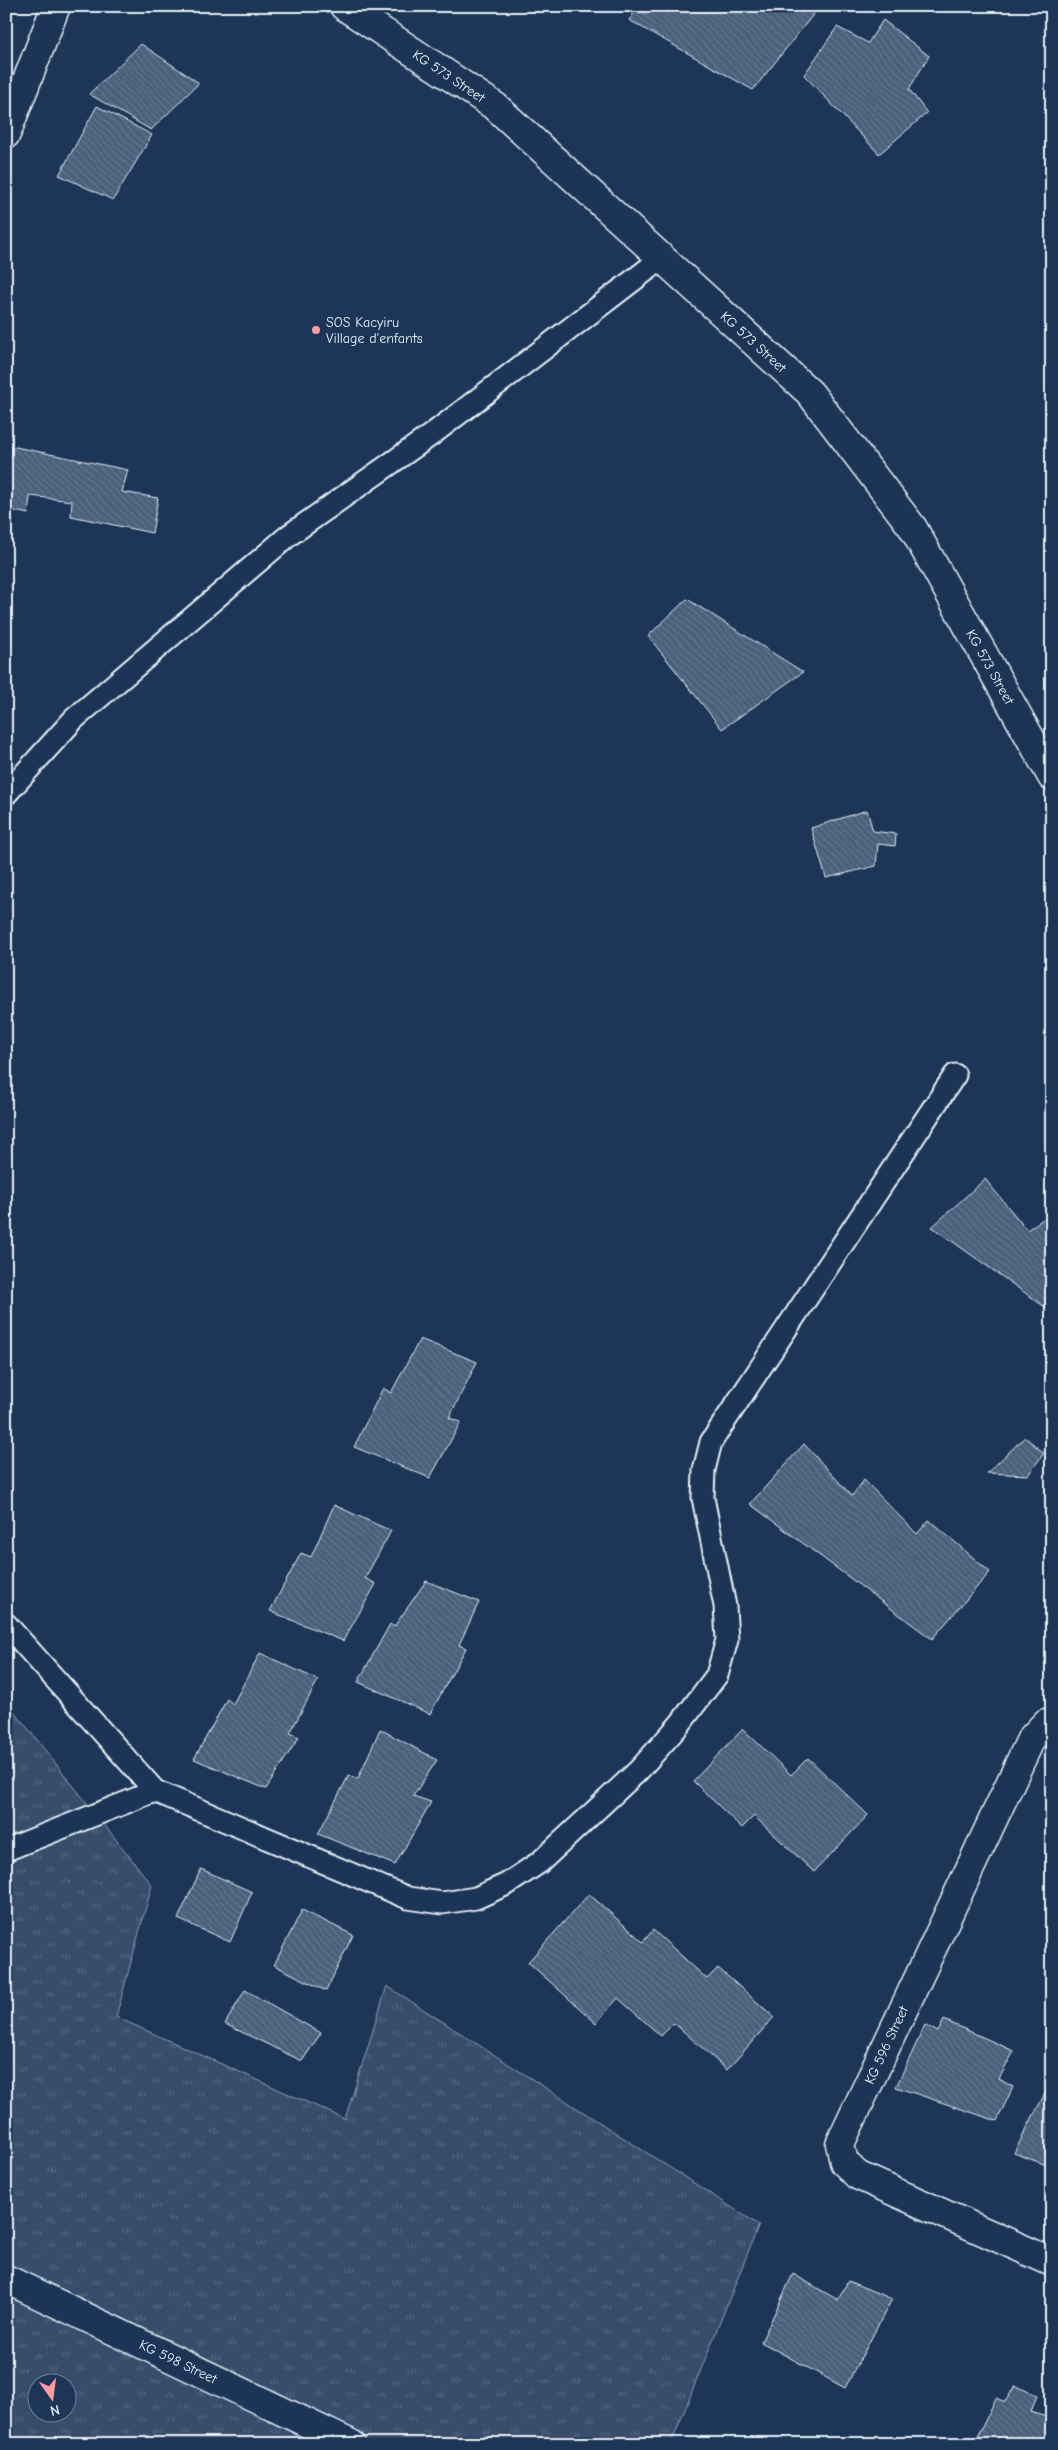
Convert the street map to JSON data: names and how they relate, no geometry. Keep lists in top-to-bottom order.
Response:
{
  "streets": {
    "street": ["KG 573 Street", "KG 596 Street", "KG 598 Street"]
  },
  "places": ["SOS Kacyiru Village d'enfants"],
  "north": "bottom"
}
